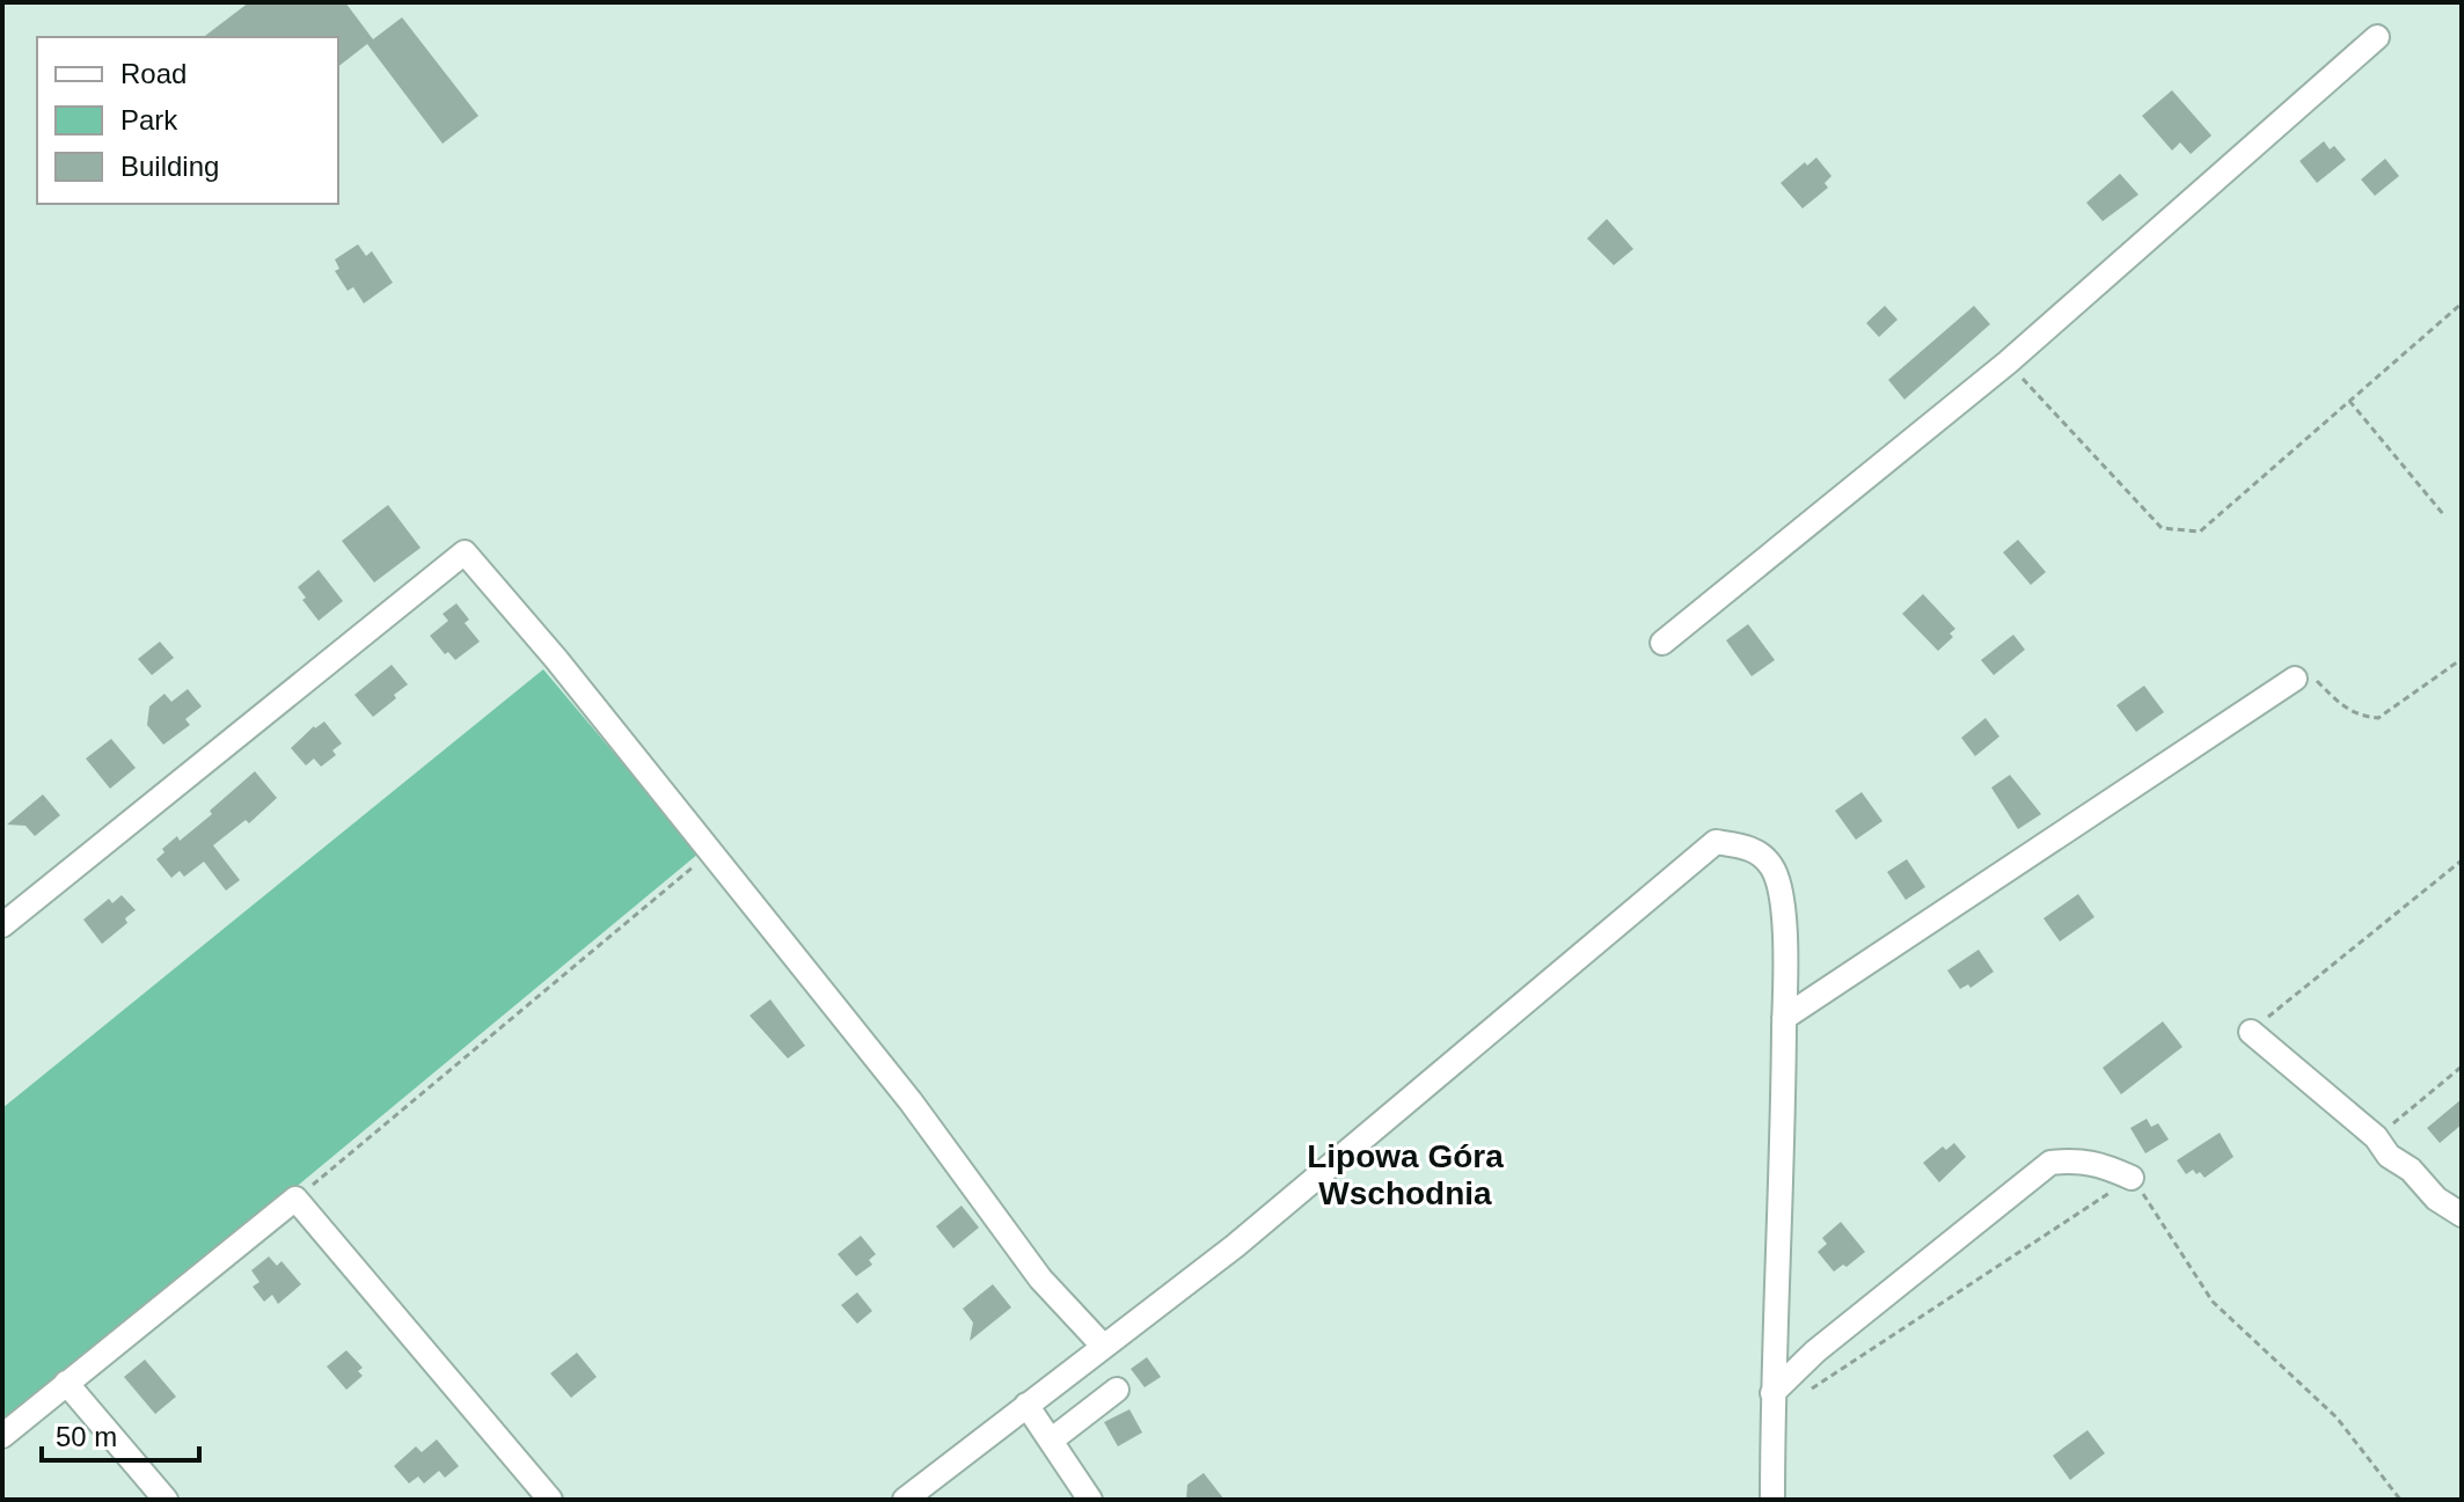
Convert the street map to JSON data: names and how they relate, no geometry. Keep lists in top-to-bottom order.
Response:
{
  "districts": ["Lipowa Góra Wschodnia"],
  "legend": ["Road", "Park", "Building"],
  "scale_bar": "50 m"
}
